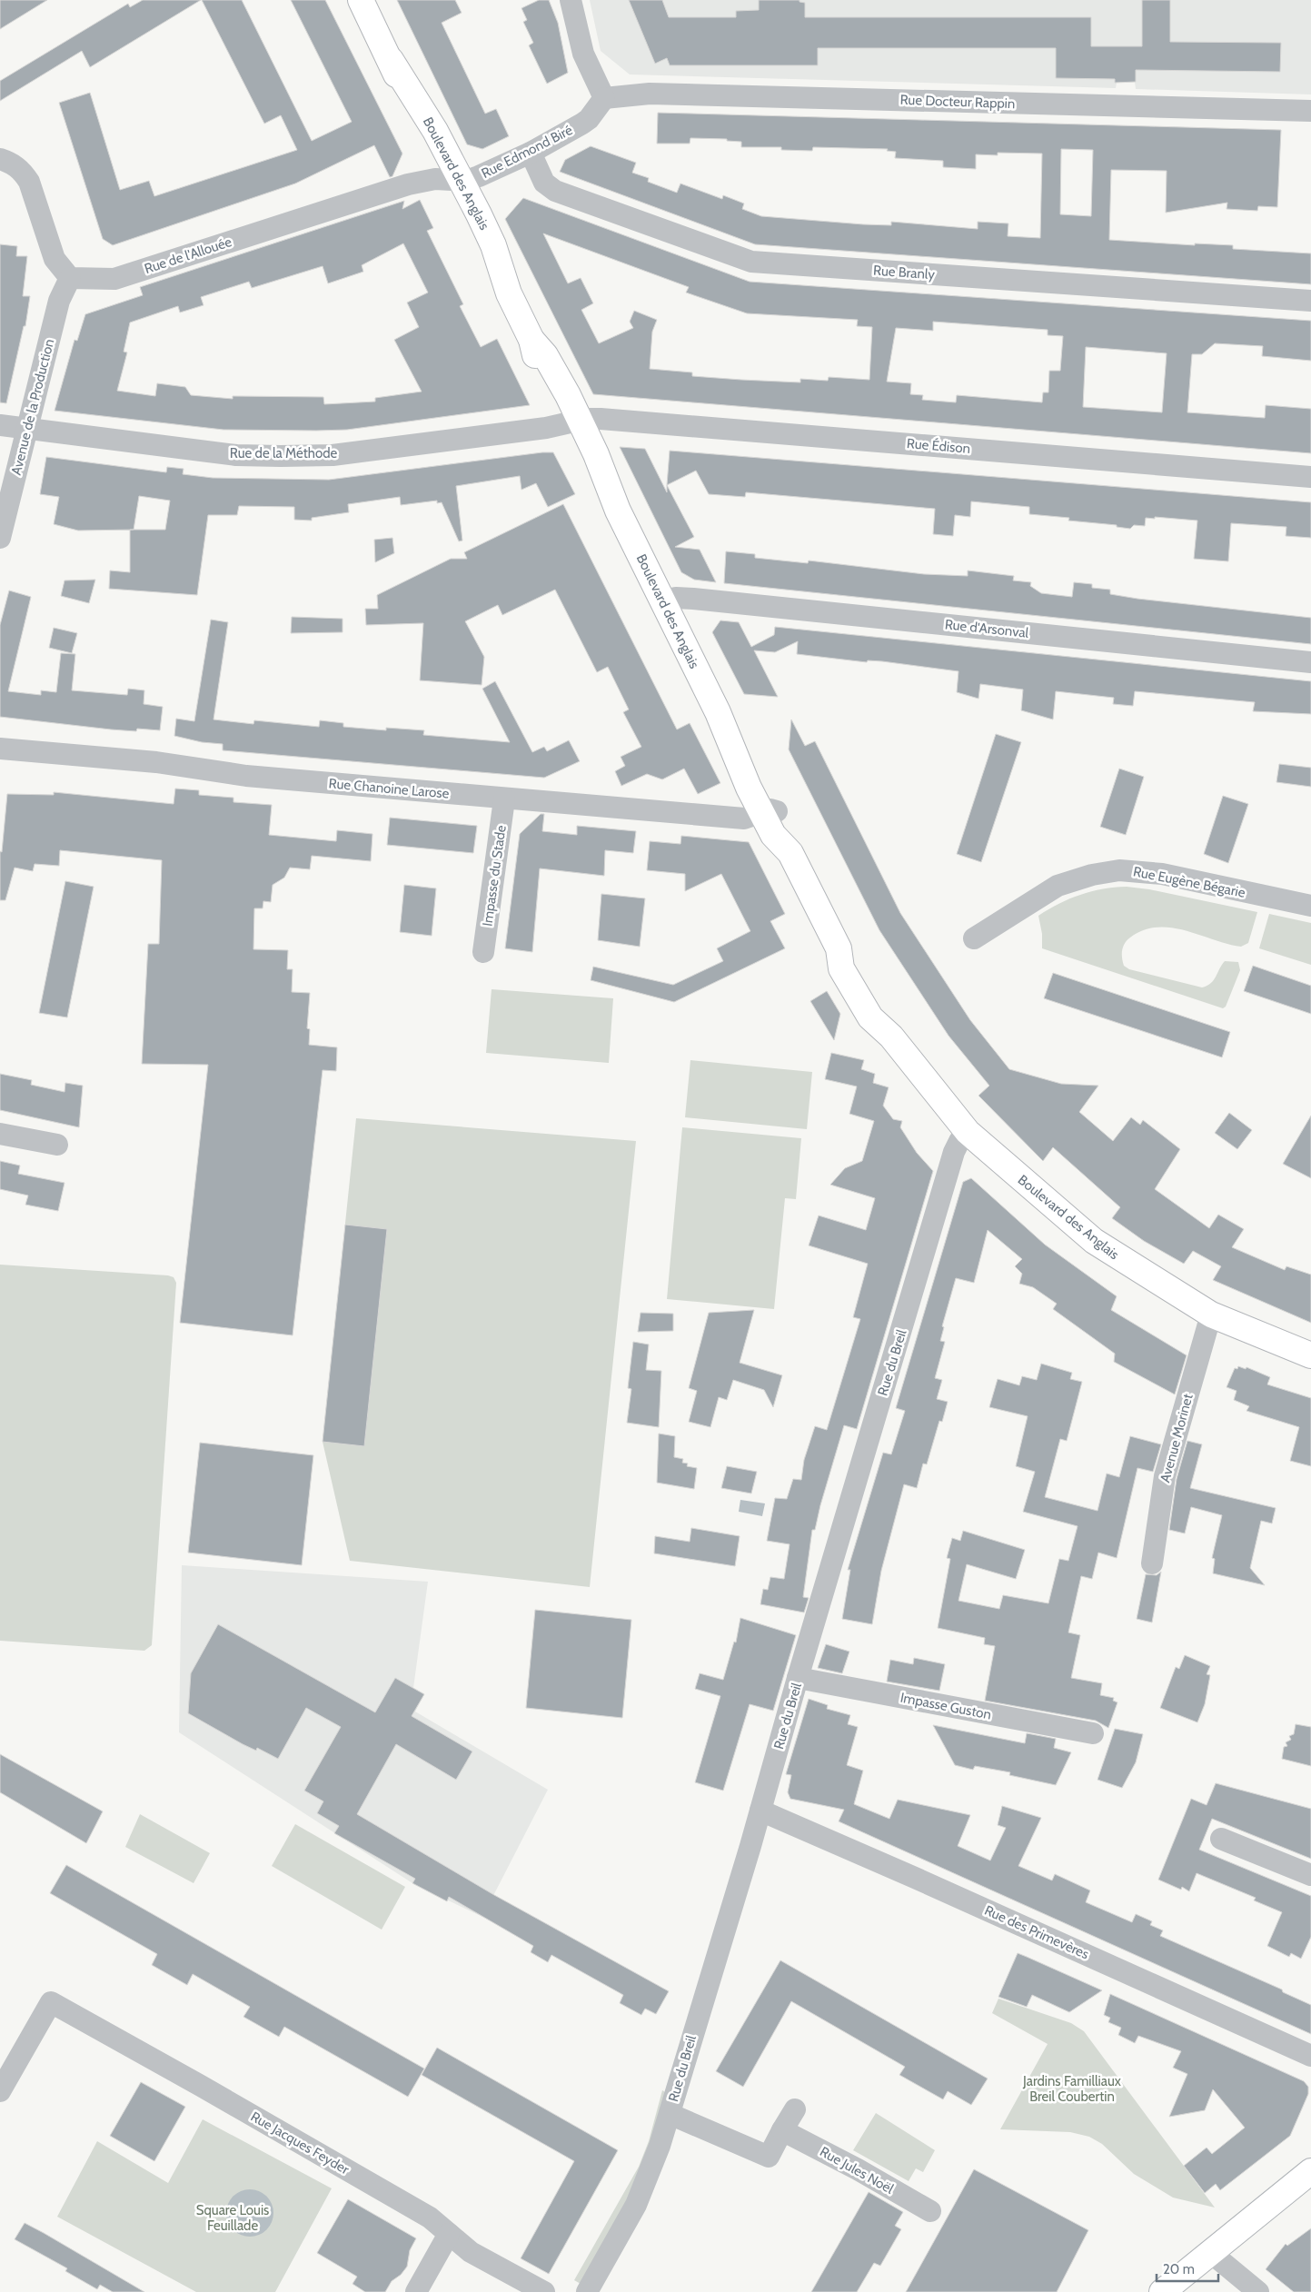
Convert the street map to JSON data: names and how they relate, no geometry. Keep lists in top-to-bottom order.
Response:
{
  "streets": {
    "main road": ["Boulevard des Anglais"],
    "street": [
      "Rue Docteur Rappin",
      "Rue Edmond Biré",
      "Rue de l'Allouée",
      "Rue Branly",
      "Avenue de la Production",
      "Rue Édison",
      "Rue de la Méthode",
      "Rue d'Arsonval",
      "Rue Chanoine Larose",
      "Impasse du Stade",
      "Rue Eugène Bégarie",
      "Rue du Breil",
      "Avenue Morinet",
      "Impasse Guston",
      "Rue des Primevères",
      "Rue Jacques Feyder",
      "Rue Jules Noël"
    ]
  },
  "crossings": [
    ["Rue Docteur Rappin", "Rue Edmond Biré"],
    ["Rue Edmond Biré", "Boulevard des Anglais"],
    ["Rue Edmond Biré", "Rue de l'Allouée"],
    ["Rue Edmond Biré", "Rue Branly"],
    ["Boulevard des Anglais", "Rue de l'Allouée"],
    ["Boulevard des Anglais", "Rue Édison"],
    ["Boulevard des Anglais", "Rue de la Méthode"],
    ["Boulevard des Anglais", "Rue d'Arsonval"],
    ["Boulevard des Anglais", "Rue Chanoine Larose"],
    ["Boulevard des Anglais", "Rue du Breil"],
    ["Boulevard des Anglais", "Avenue Morinet"],
    ["Rue de l'Allouée", "Avenue de la Production"],
    ["Avenue de la Production", "Rue de la Méthode"],
    ["Rue Édison", "Rue de la Méthode"],
    ["Rue Chanoine Larose", "Impasse du Stade"],
    ["Rue du Breil", "Impasse Guston"],
    ["Rue du Breil", "Rue des Primevères"]
  ],
  "parks": ["Jardins Familliaux Breil Coubertin", "Square Louis Feuillade"],
  "scale_bar": "20 m"
}
